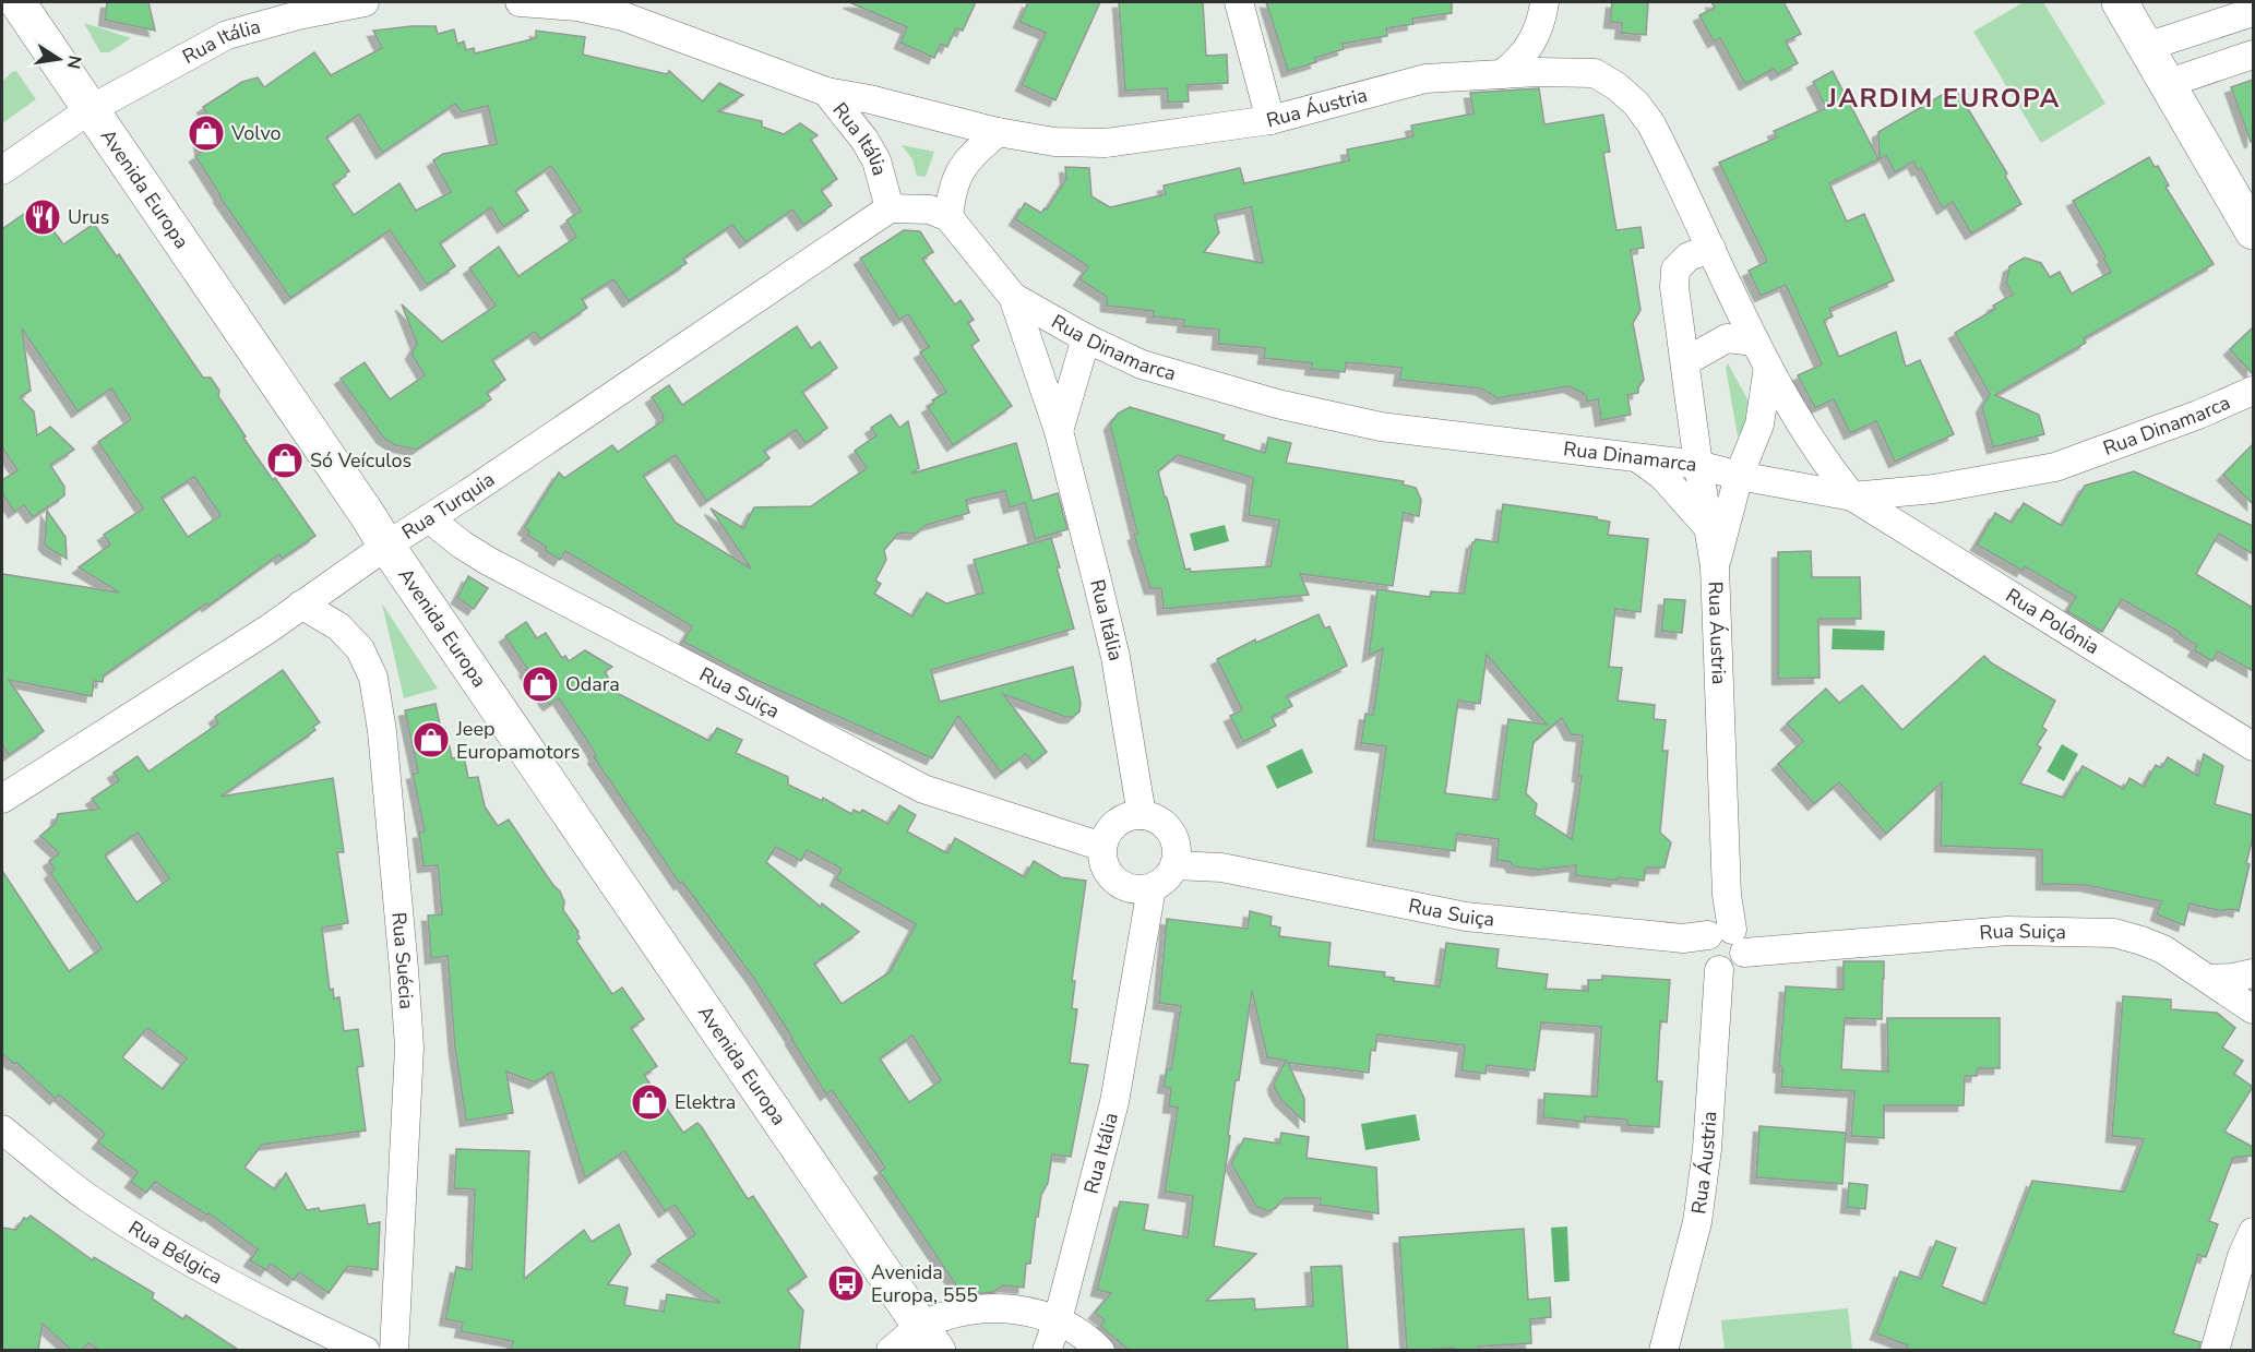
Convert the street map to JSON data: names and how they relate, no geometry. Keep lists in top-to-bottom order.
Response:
{
  "streets": {
    "main road": ["Avenida Europa"],
    "street": [
      "Rua Itália",
      "Rua Áustria",
      "Rua Dinamarca",
      "Rua Turquia",
      "Rua Polônia",
      "Rua Suiça",
      "Rua Suécia",
      "Rua Bélgica"
    ]
  },
  "crossings": [
    ["Rua Itália", "Rua Áustria"],
    ["Rua Itália", "Avenida Europa"],
    ["Rua Itália", "Rua Dinamarca"],
    ["Rua Itália", "Rua Turquia"],
    ["Rua Itália", "Rua Suiça"],
    ["Rua Áustria", "Rua Dinamarca"],
    ["Rua Áustria", "Rua Suiça"],
    ["Avenida Europa", "Rua Turquia"],
    ["Rua Dinamarca", "Rua Polônia"],
    ["Rua Turquia", "Rua Suiça"],
    ["Rua Turquia", "Rua Suécia"]
  ],
  "districts": ["JARDIM EUROPA"],
  "places": {
    "shop": [
      "Volvo",
      "Só Veículos",
      "Odara",
      "Jeep Europamotors",
      "Elektra"
    ],
    "restaurant": ["Urus"],
    "bus stop": ["Avenida Europa, 555"]
  },
  "north": "right"
}
